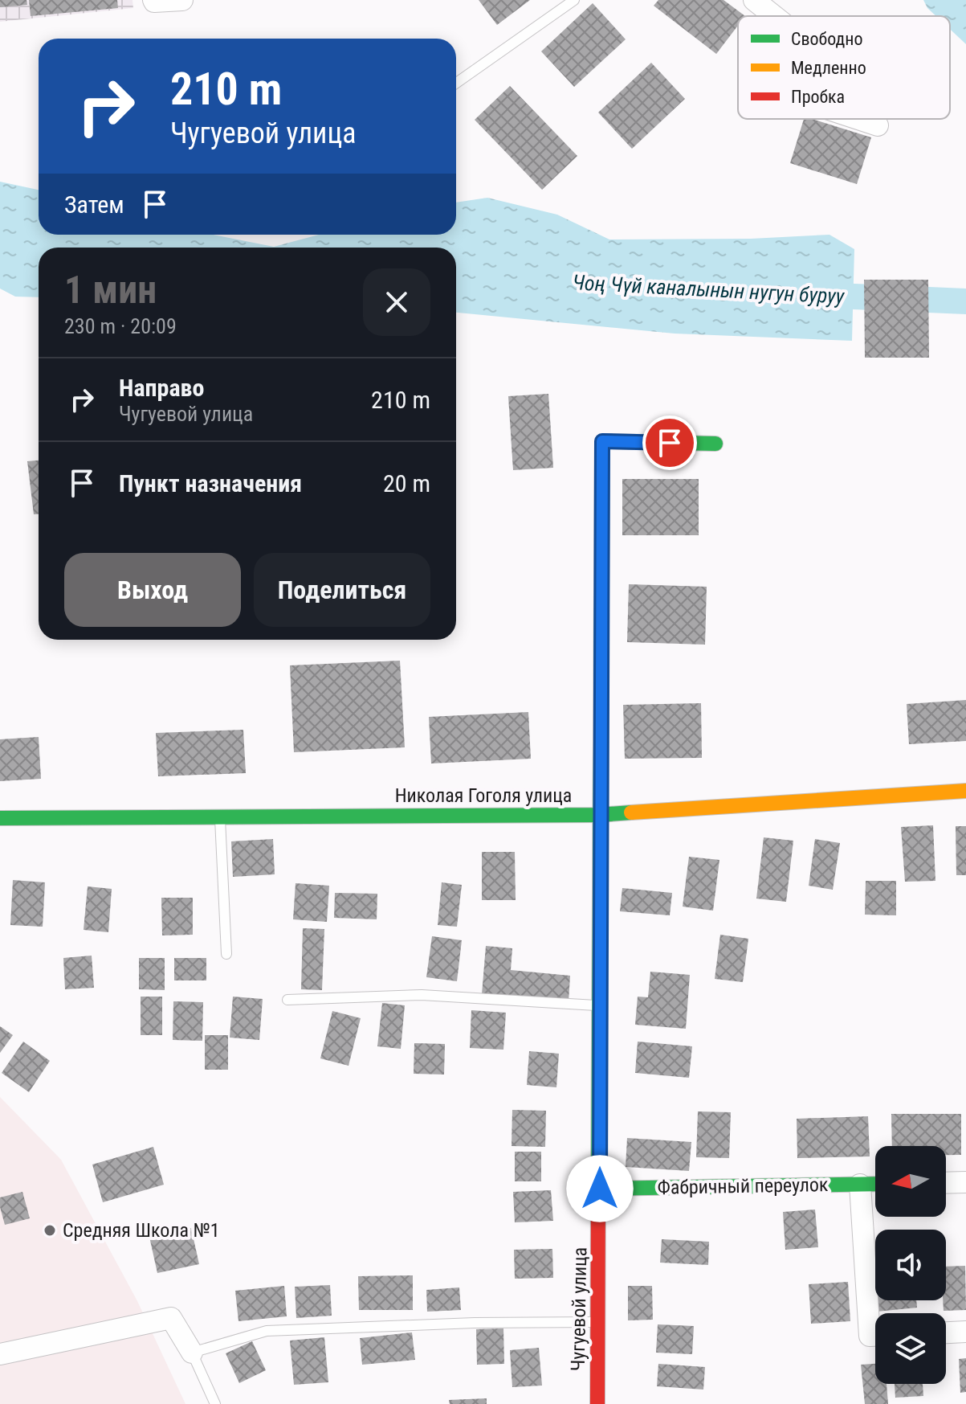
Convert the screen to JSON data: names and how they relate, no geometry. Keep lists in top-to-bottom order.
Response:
{
  "streets": {
    "street": ["Николая Гоголя улица", "Фабричный переулок", "Чугуевой улица"]
  },
  "crossings": [
    ["Николая Гоголя улица", "Чугуевой улица"],
    ["Фабричный переулок", "Чугуевой улица"]
  ],
  "water": ["Чоң Чүй каналынын нугун буруу"],
  "places": ["Средняя Школа №1"],
  "legend": ["Свободно", "Медленно", "Пробка"],
  "north": "left",
  "page": {
    "turn": ["210 m", "Чугуевой улица"],
    "then": "Затем",
    "heading": ["1 мин", "230 m · 20:09"],
    "list": [
      {
        "name": "Направо",
        "note": "Чугуевой улица",
        "value": "210 m"
      },
      {
        "name": "Пункт назначения",
        "value": "20 m"
      }
    ],
    "buttons": ["Выход", "Поделиться"]
  }
}
